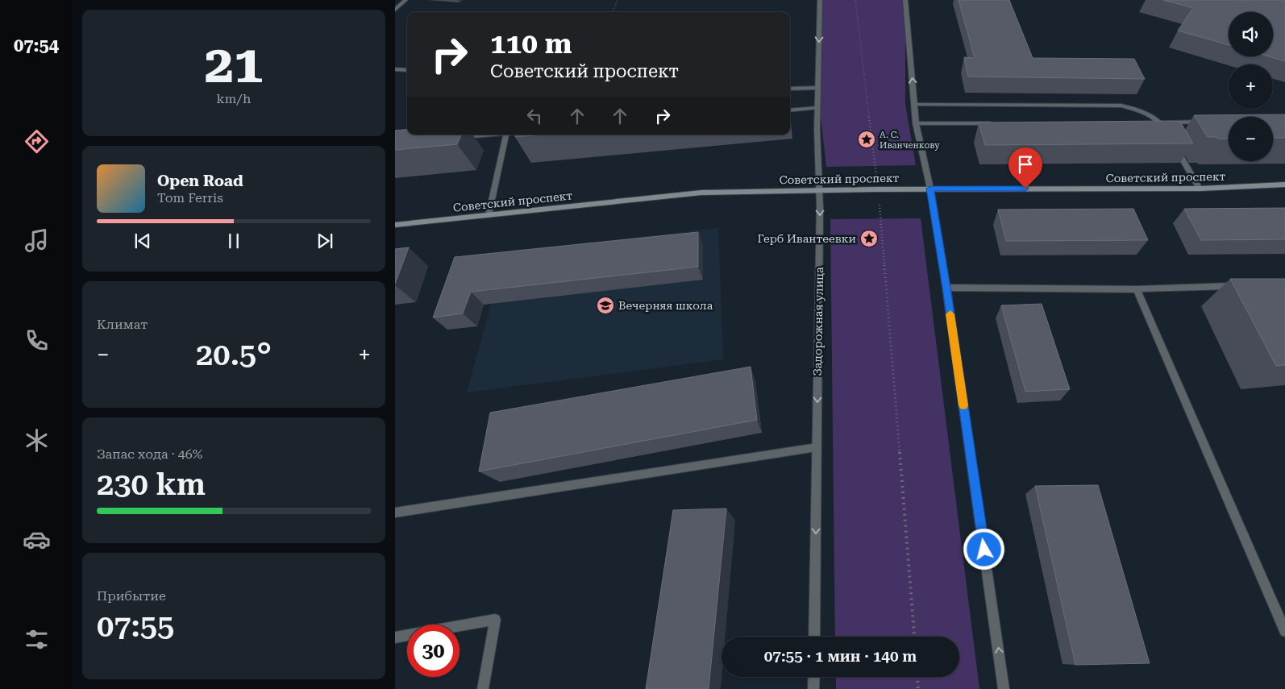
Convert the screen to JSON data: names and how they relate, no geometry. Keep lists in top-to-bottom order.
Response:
{
  "streets": {
    "street": ["Советский проспект", "Задорожная улица"]
  },
  "crossings": [
    ["Советский проспект", "Задорожная улица"]
  ],
  "one_way": ["Задорожная улица"],
  "places": {
    "place": ["А. С. Иванченкову", "Герб Ивантеевки"],
    "school or university": ["Вечерняя школа"]
  },
  "page": {
    "tabs": "07:54",
    "tile": [
      ["21", "km/h"],
      "Климат",
      ["Запас хода · 46%", "230 km"],
      ["Прибытие", "07:55"]
    ],
    "map_buttons": ["+", "−"],
    "turn": ["110 m", "Советский проспект"],
    "song": ["Open Road", "Tom Ferris"],
    "heat": ["−", "20.5°", "+"],
    "limit": "30",
    "trip": "07:55 · 1 мин · 140 m"
  }
}
